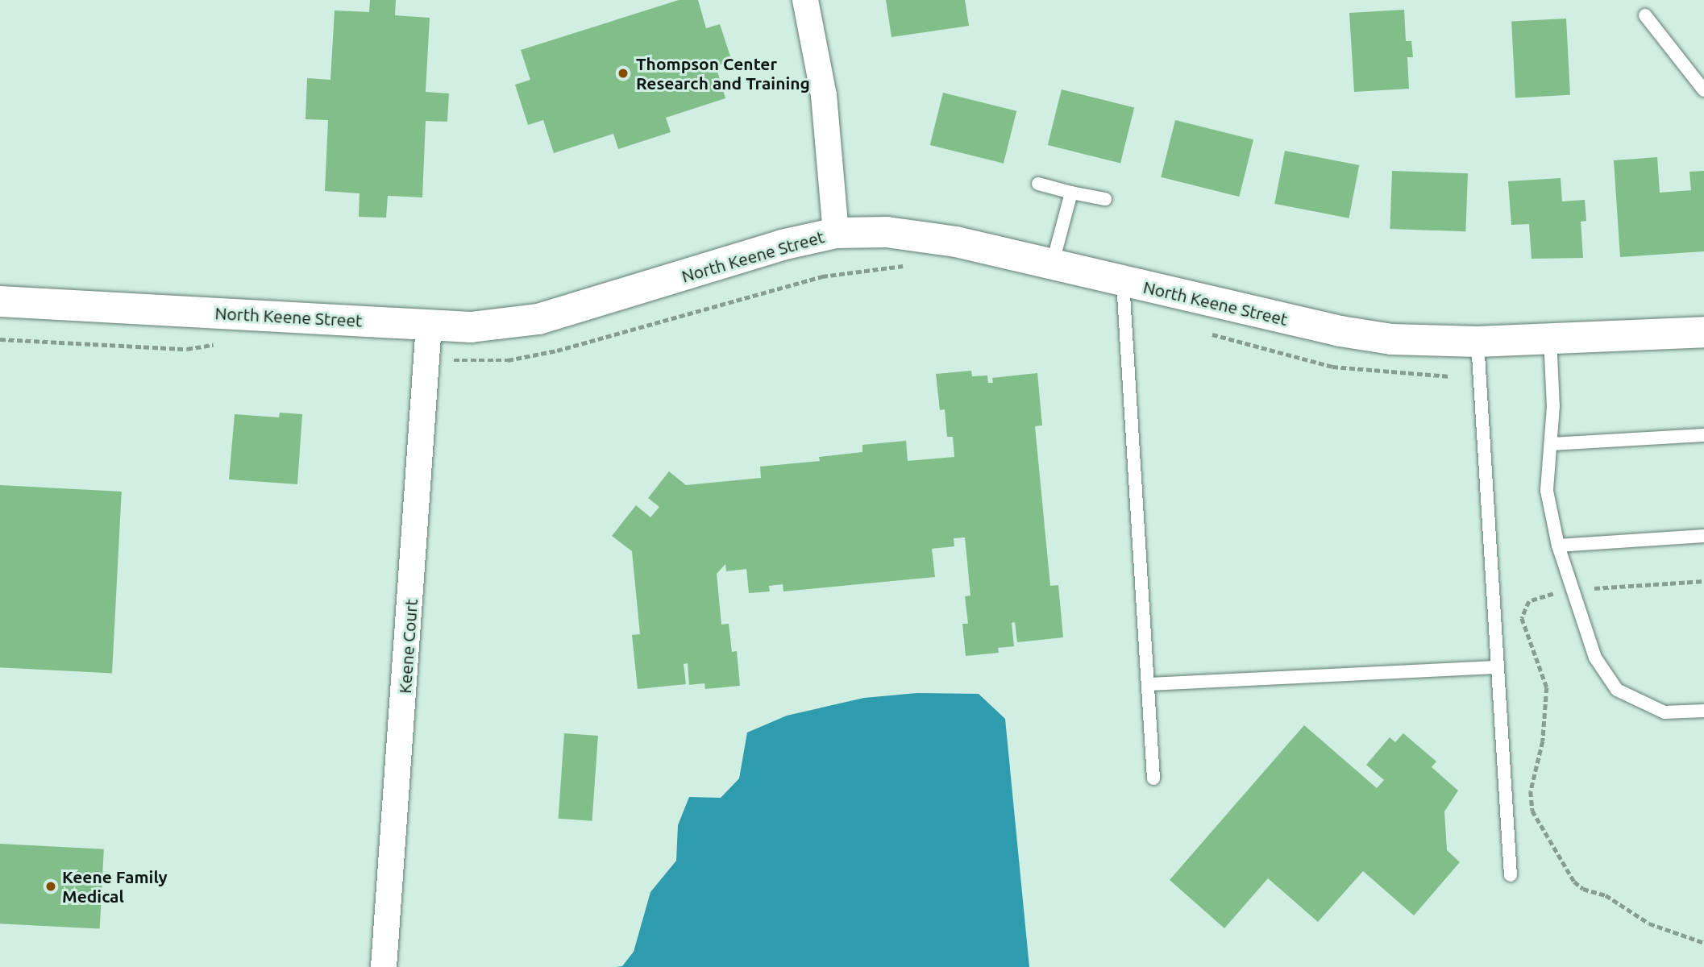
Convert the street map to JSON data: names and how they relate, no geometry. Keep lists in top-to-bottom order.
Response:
{
  "streets": {
    "street": ["North Keene Street", "Keene Court"]
  },
  "crossings": [
    ["North Keene Street", "Keene Court"]
  ],
  "places": ["Thompson Center Research and Training", "Keene Family Medical"]
}
